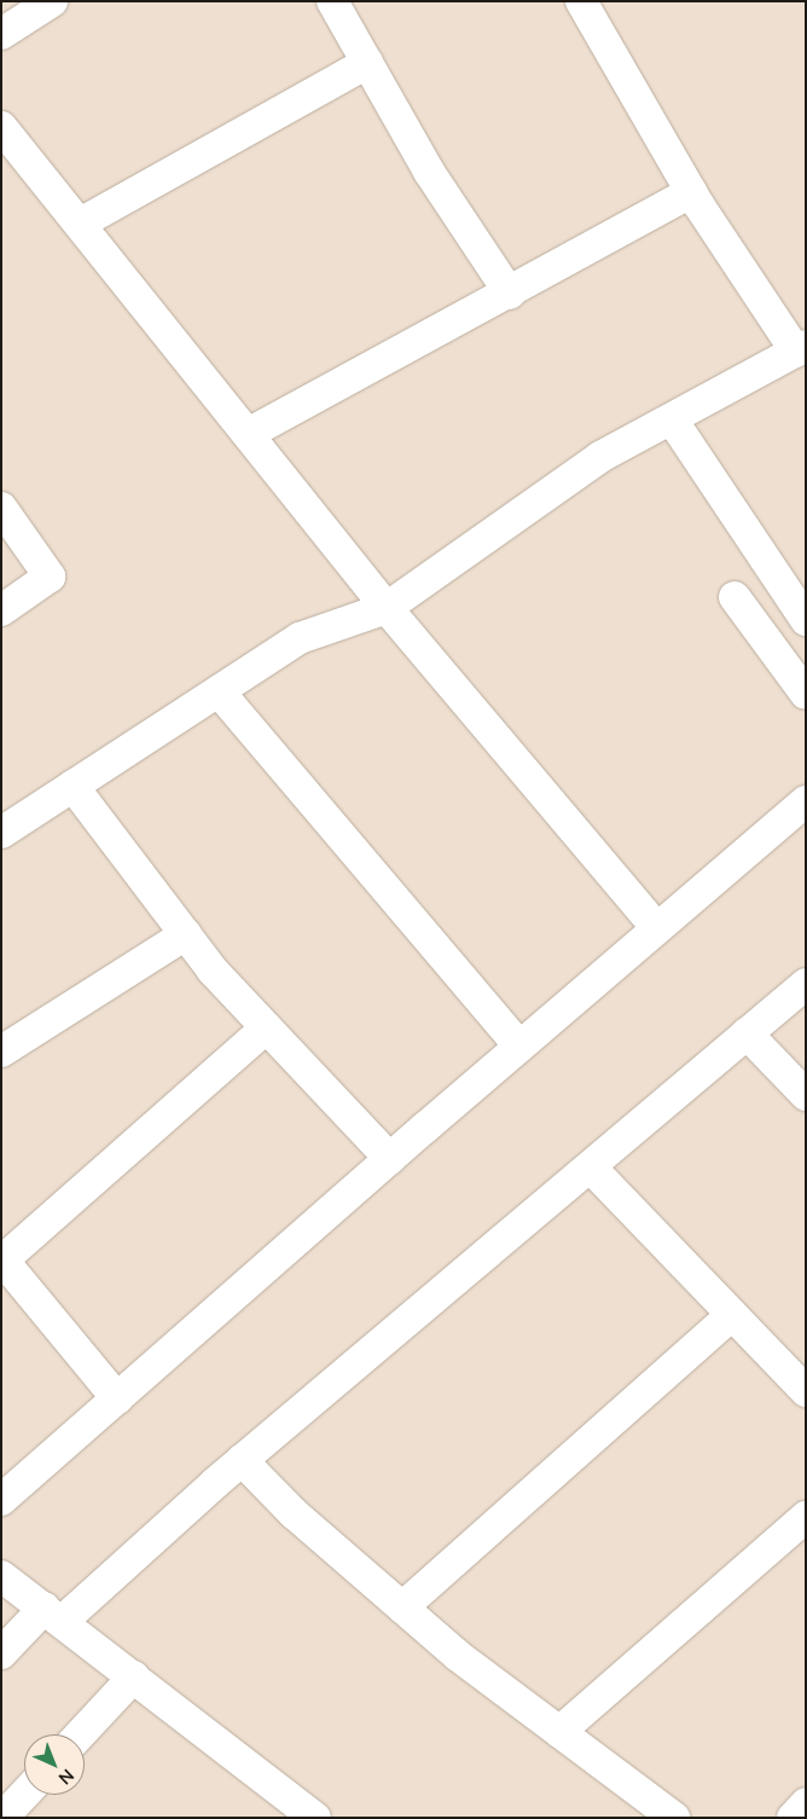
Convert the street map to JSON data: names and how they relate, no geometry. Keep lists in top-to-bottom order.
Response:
{
  "north": "bottom right"
}
